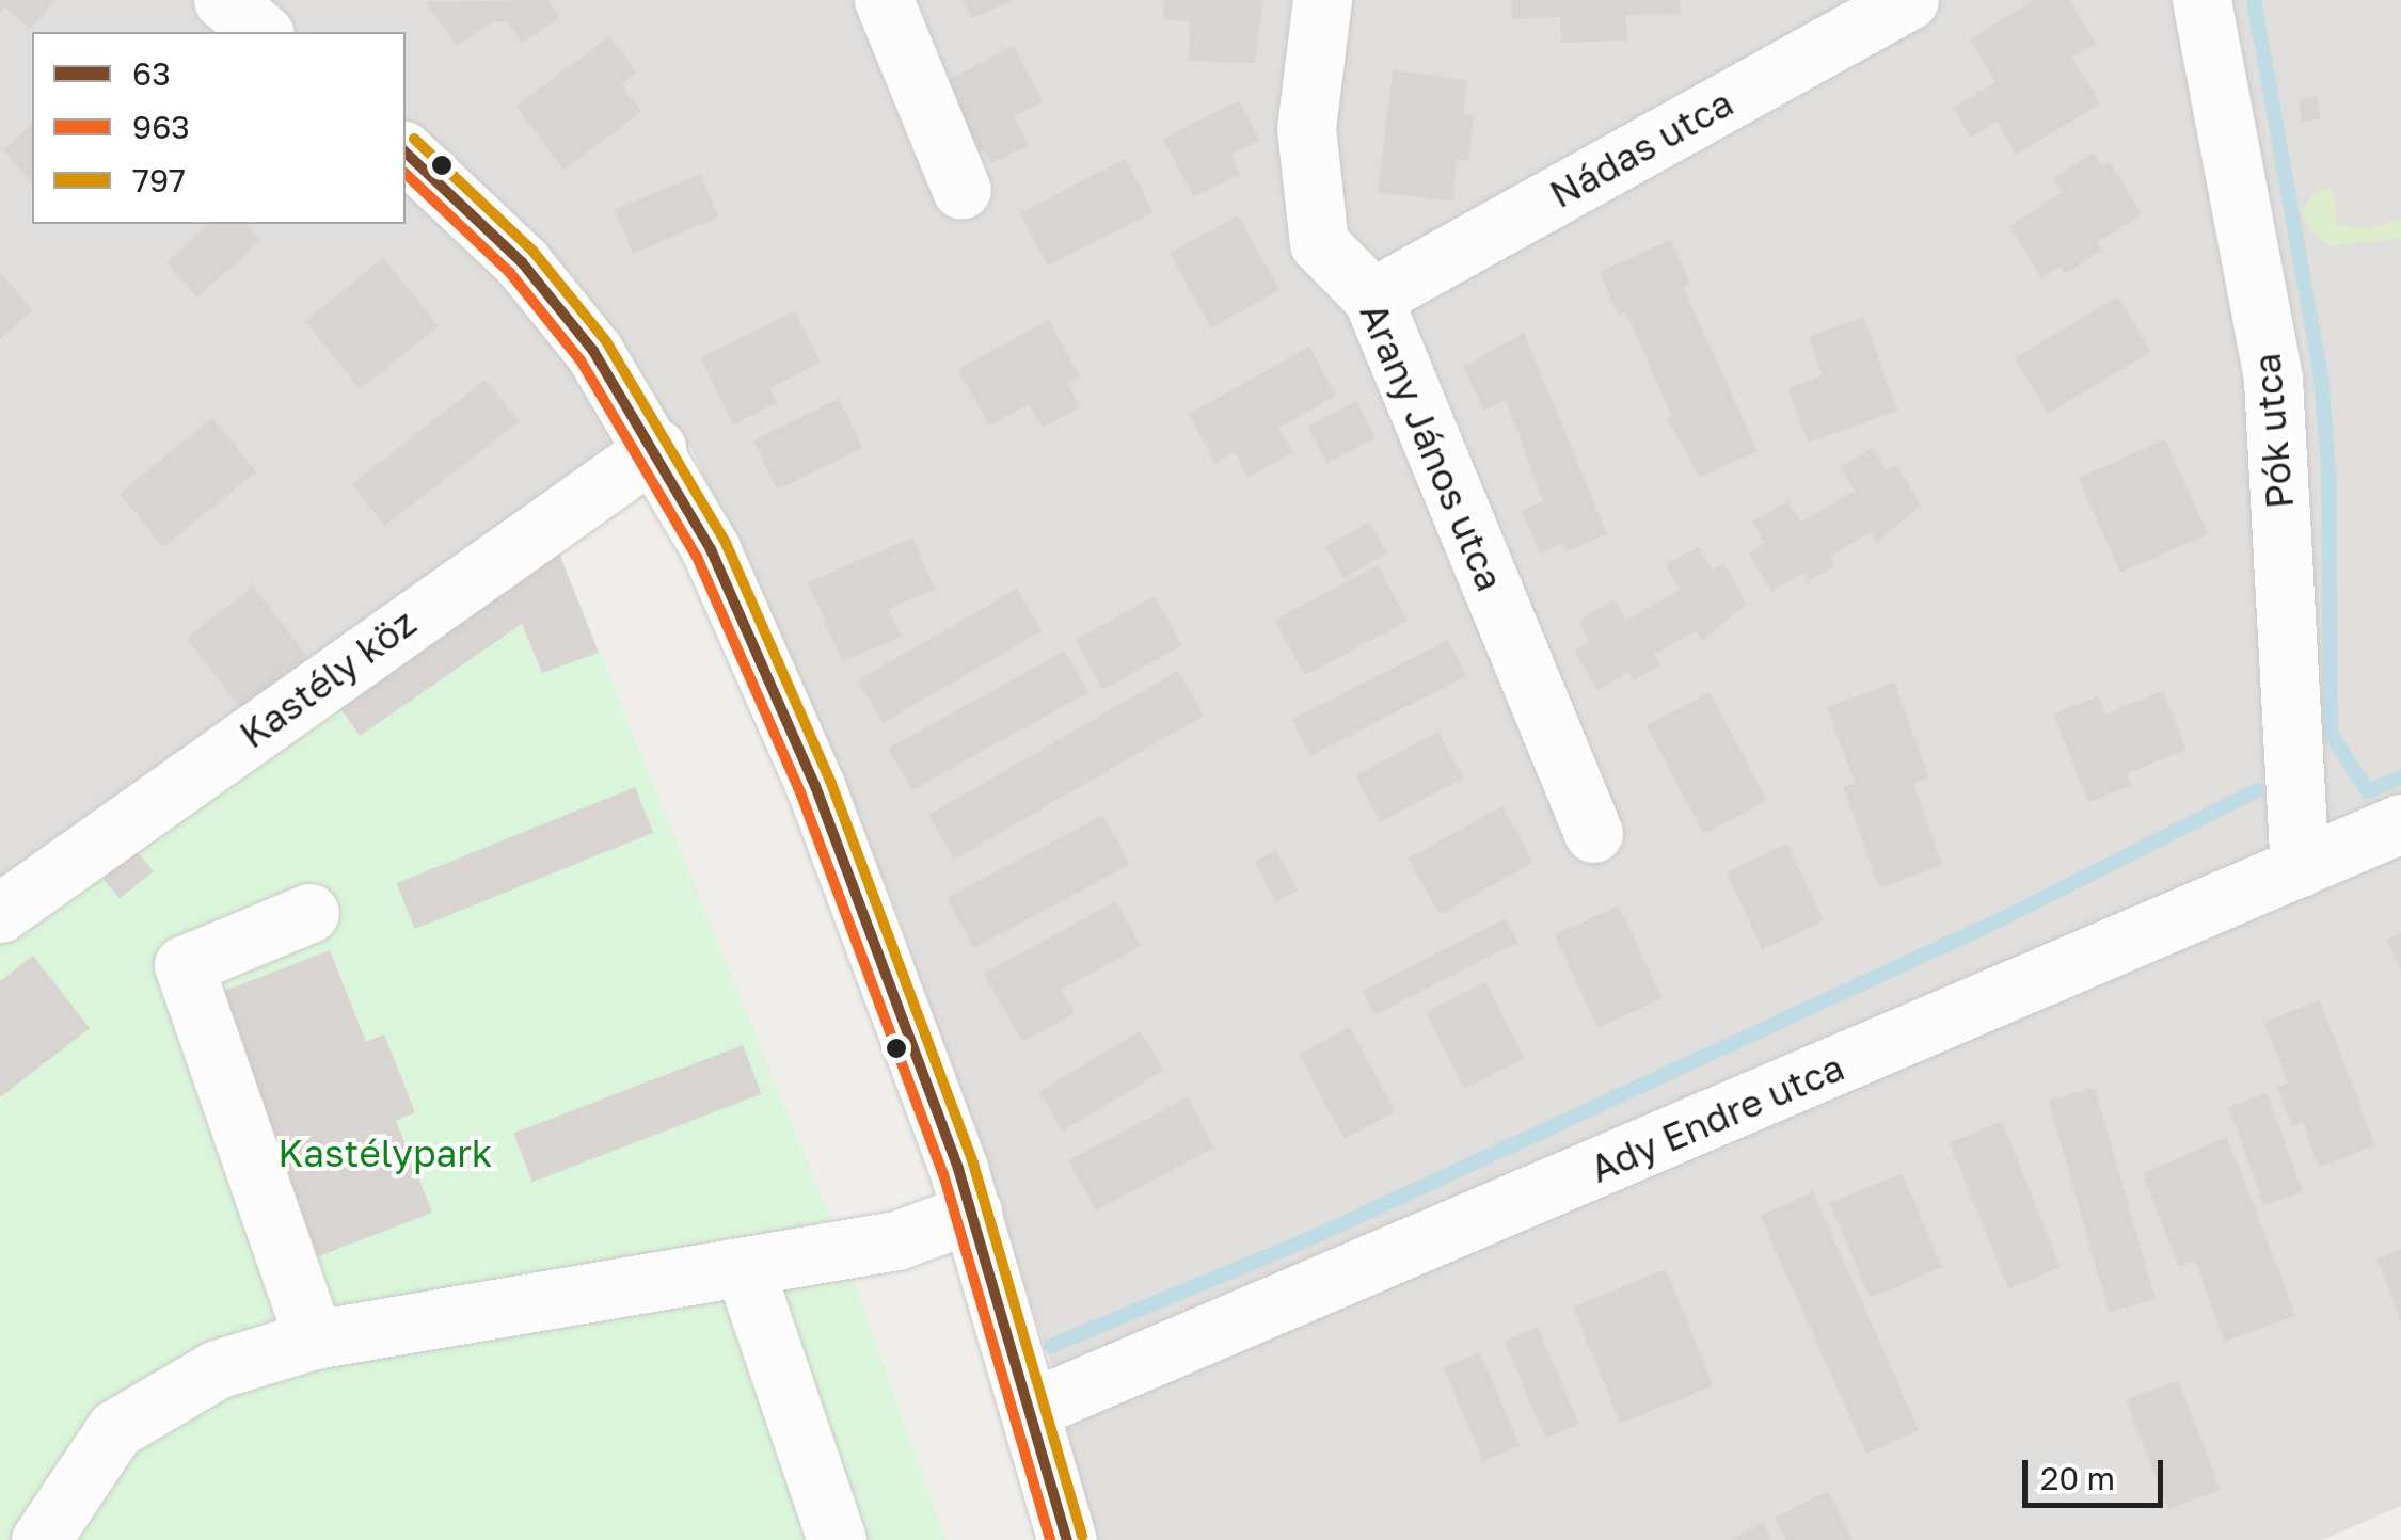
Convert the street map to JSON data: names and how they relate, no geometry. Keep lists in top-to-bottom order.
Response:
{
  "streets": {
    "street": [
      "Nádas utca",
      "Pók utca",
      "Arany János utca",
      "Kastély köz",
      "Ady Endre utca"
    ]
  },
  "crossings": [
    ["Nádas utca", "Arany János utca"],
    ["Pók utca", "Ady Endre utca"]
  ],
  "parks": ["Kastélypark"],
  "lines": ["transit line 797", "transit line 63", "transit line 963"],
  "legend": ["63", "963", "797"],
  "scale_bar": "20 m"
}
